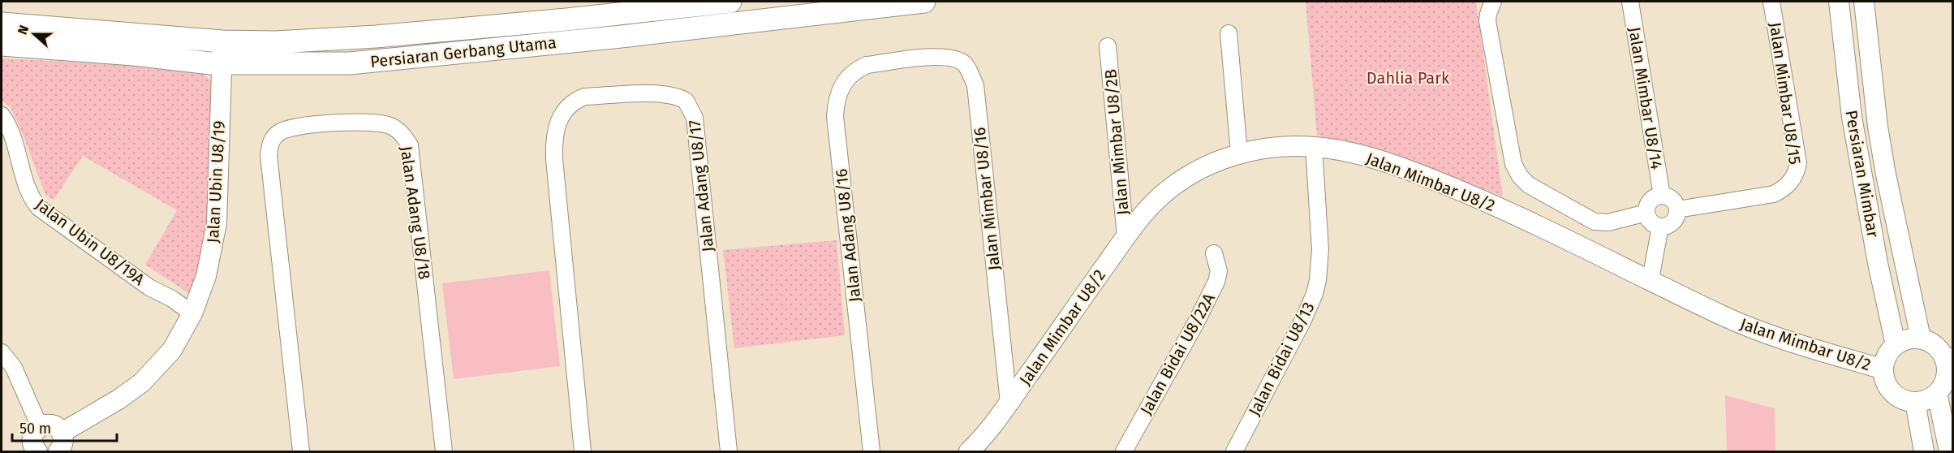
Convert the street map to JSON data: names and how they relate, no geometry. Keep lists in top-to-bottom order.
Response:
{
  "streets": {
    "main road": ["Persiaran Gerbang Utama"],
    "street": [
      "Jalan Mimbar U8/15",
      "Jalan Mimbar U8/14",
      "Jalan Mimbar U8/2B",
      "Persiaran Mimbar",
      "Jalan Ubin U8/19",
      "Jalan Mimbar U8/2",
      "Jalan Adang U8/17",
      "Jalan Mimbar U8/16",
      "Jalan Adang U8/18",
      "Jalan Adang U8/16",
      "Jalan Ubin U8/19A",
      "Jalan Bidai U8/22A",
      "Jalan Bidai U8/13"
    ]
  },
  "crossings": [
    ["Persiaran Gerbang Utama", "Jalan Ubin U8/19"],
    ["Jalan Mimbar U8/15", "Jalan Mimbar U8/14"],
    ["Jalan Mimbar U8/2B", "Jalan Mimbar U8/2"],
    ["Persiaran Mimbar", "Jalan Mimbar U8/2"],
    ["Jalan Ubin U8/19", "Jalan Ubin U8/19A"],
    ["Jalan Mimbar U8/2", "Jalan Mimbar U8/16"],
    ["Jalan Mimbar U8/2", "Jalan Bidai U8/13"],
    ["Jalan Mimbar U8/16", "Jalan Adang U8/16"]
  ],
  "parks": ["Dahlia Park"],
  "scale_bar": "50 m",
  "north": "left"
}
